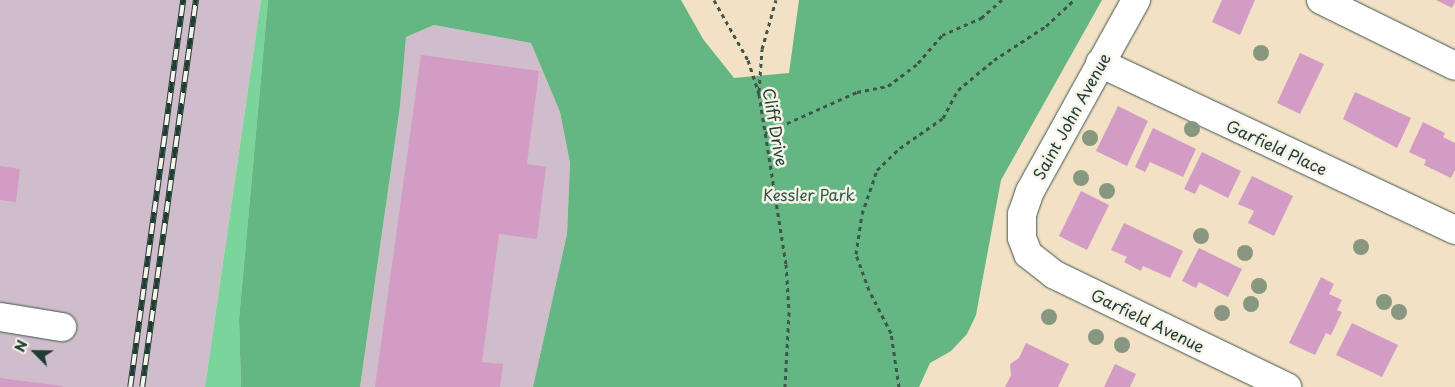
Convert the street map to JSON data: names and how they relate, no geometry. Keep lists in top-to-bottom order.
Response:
{
  "streets": {
    "street": ["Saint John Avenue", "Garfield Place", "Garfield Avenue"],
    "path": ["Cliff Drive"]
  },
  "crossings": [
    ["Saint John Avenue", "Garfield Place"],
    ["Saint John Avenue", "Garfield Avenue"]
  ],
  "parks": ["Kessler Park"],
  "north": "top left"
}
